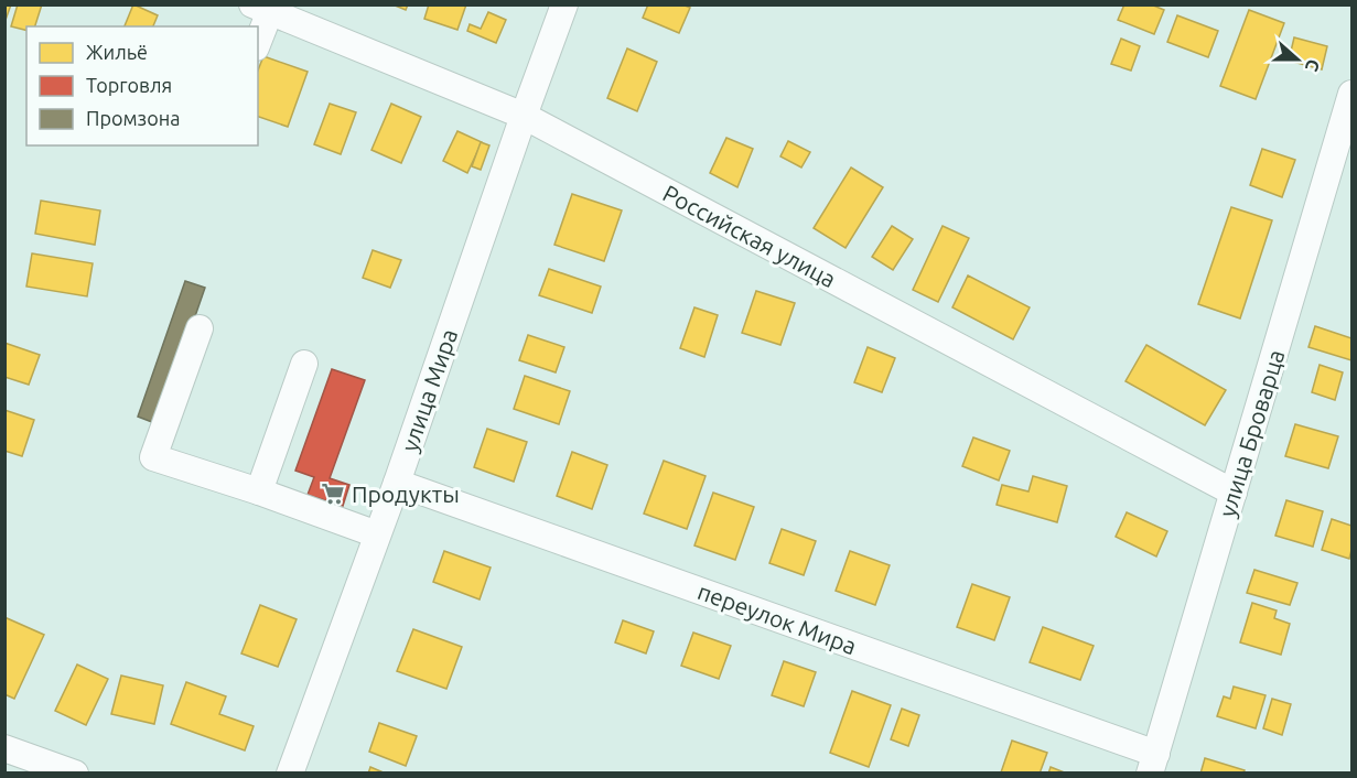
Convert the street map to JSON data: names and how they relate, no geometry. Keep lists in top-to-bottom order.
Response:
{
  "streets": {
    "street": [
      "Российская улица",
      "улица Мира",
      "улица Броварца",
      "переулок Мира"
    ]
  },
  "crossings": [
    ["Российская улица", "улица Мира"],
    ["Российская улица", "улица Броварца"],
    ["улица Мира", "переулок Мира"],
    ["улица Броварца", "переулок Мира"]
  ],
  "places": {
    "supermarket": ["Продукты"]
  },
  "legend": ["Жильё", "Торговля", "Промзона"],
  "north": "right"
}
